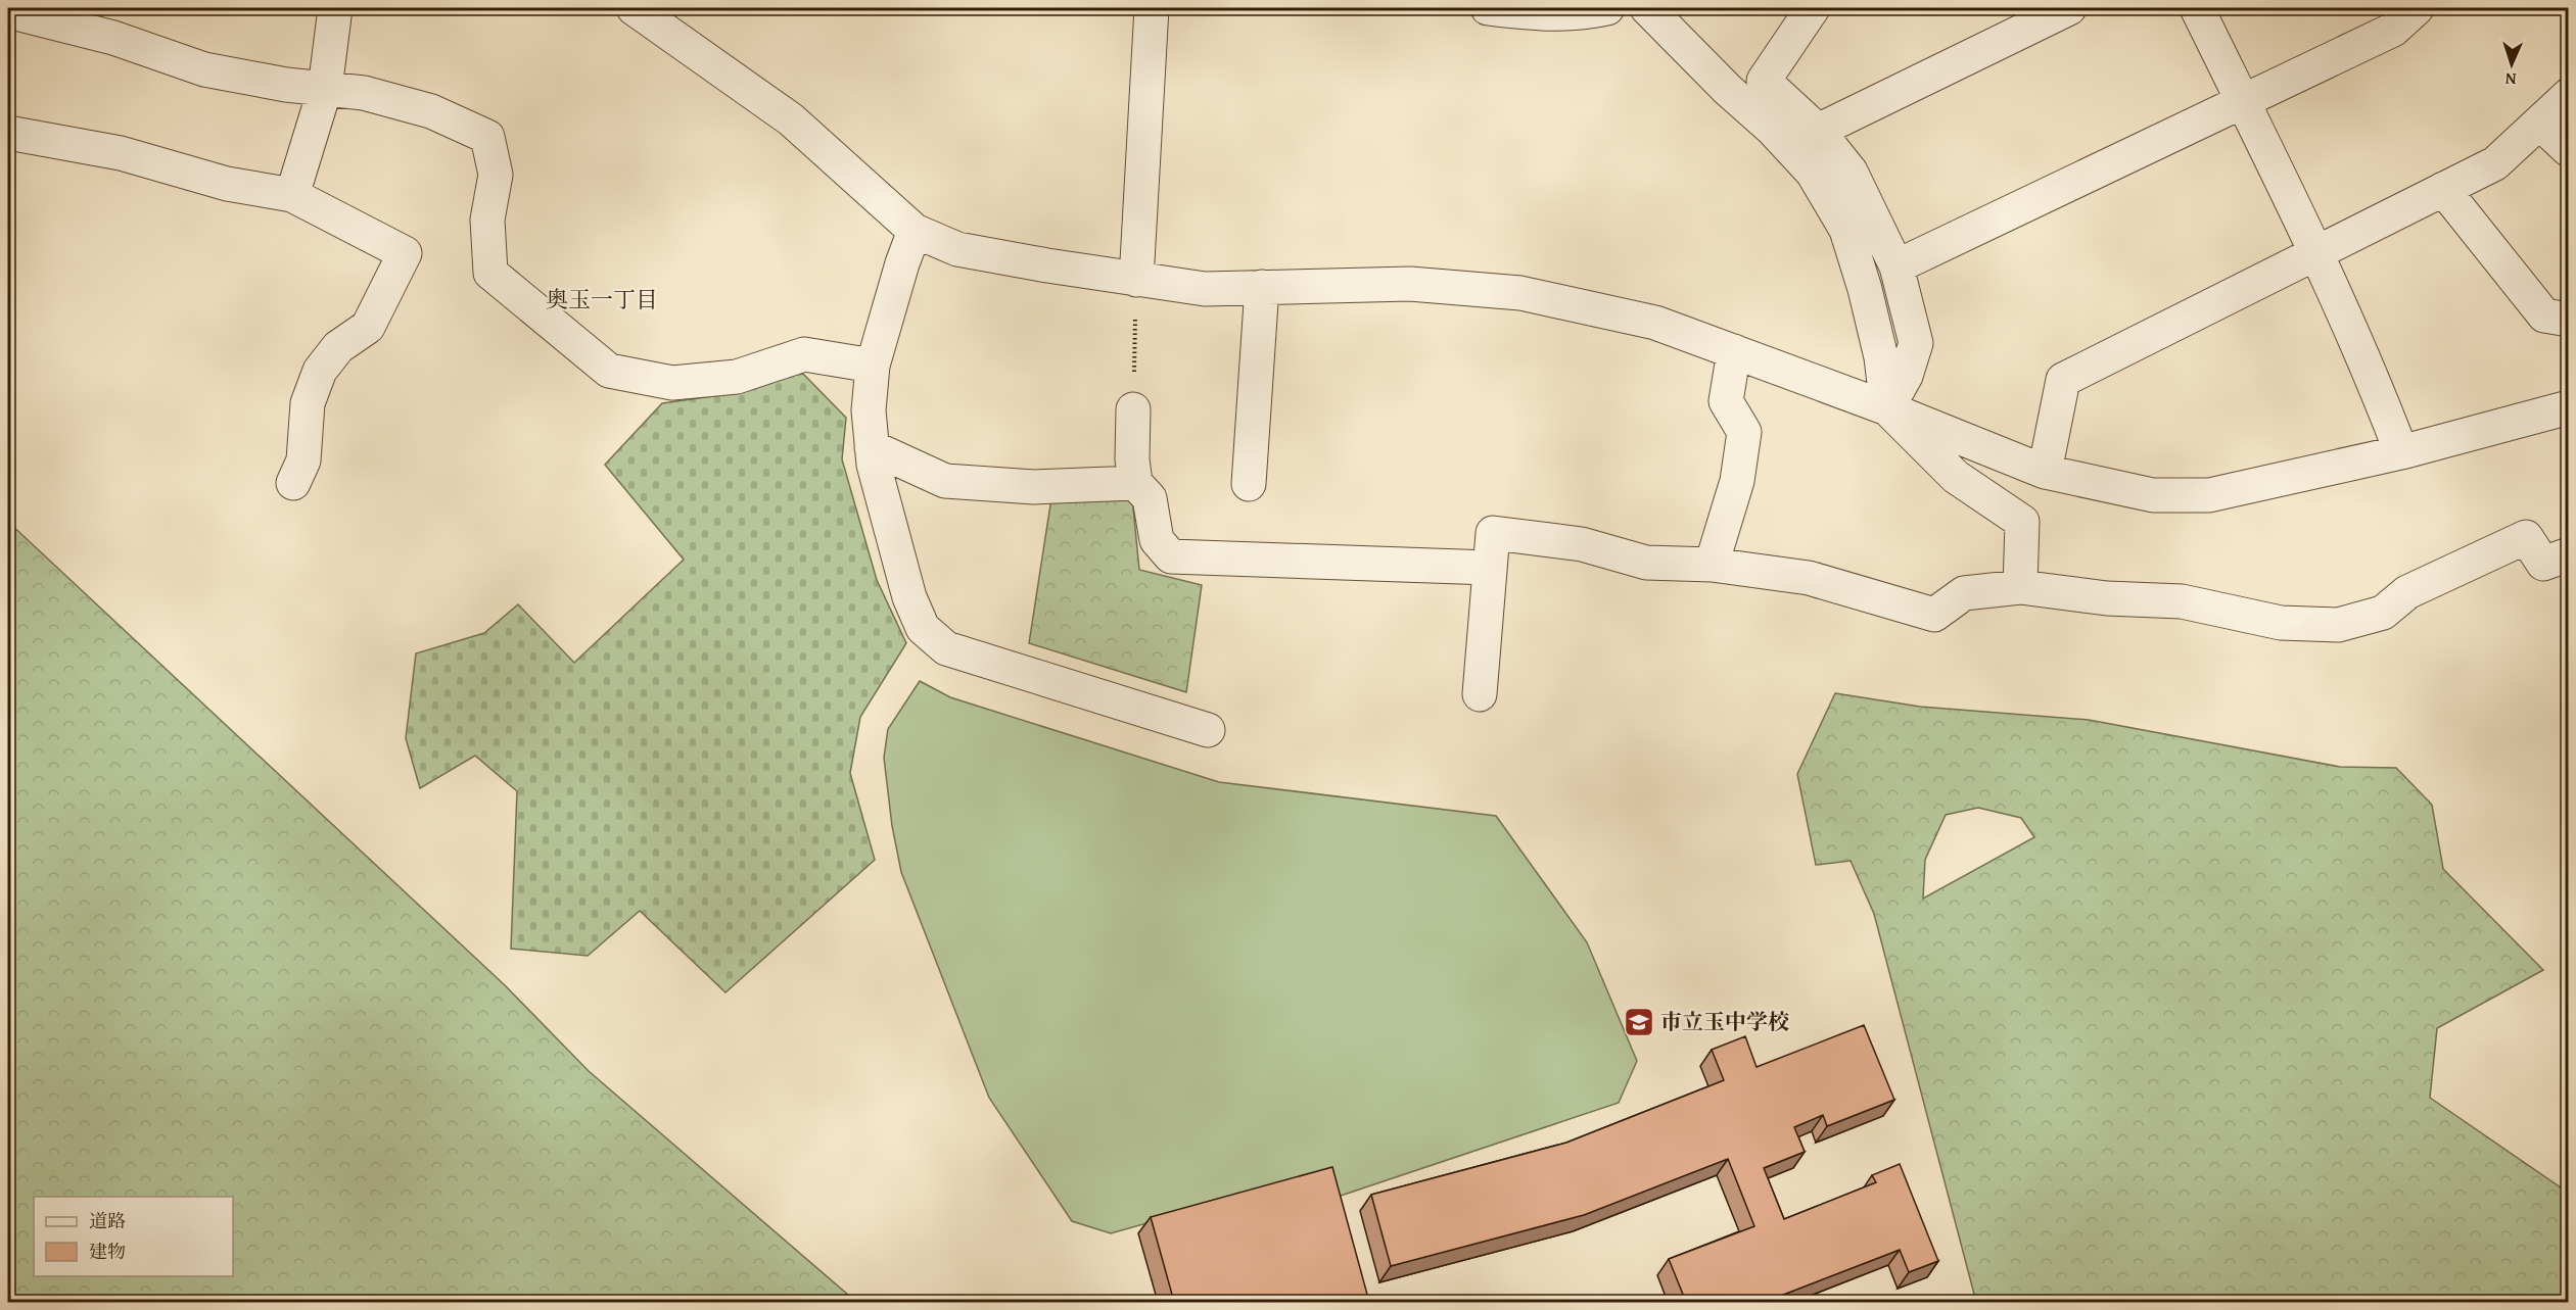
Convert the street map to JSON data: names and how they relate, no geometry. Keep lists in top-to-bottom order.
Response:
{
  "districts": ["奥玉一丁目"],
  "places": {
    "school or university": ["市立玉中学校"]
  },
  "legend": ["道路", "建物"],
  "north": "bottom"
}
